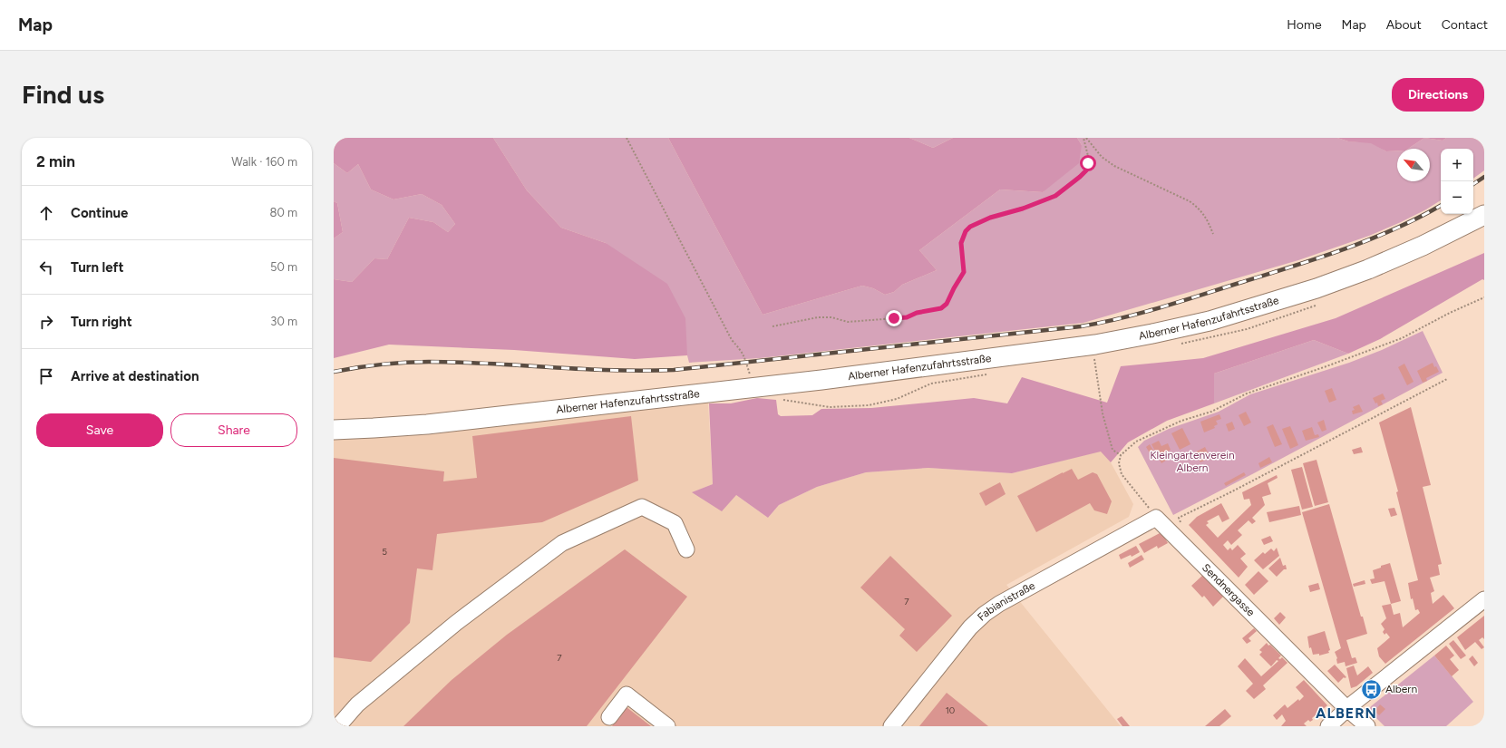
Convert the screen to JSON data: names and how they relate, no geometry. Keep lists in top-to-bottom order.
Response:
{
  "streets": {
    "main road": ["Alberner Hafenzufahrtsstraße"],
    "street": ["Sendnergasse", "Fabianistraße"]
  },
  "crossings": [
    ["Sendnergasse", "Fabianistraße"]
  ],
  "districts": ["ALBERN"],
  "parks": ["Kleingartenverein Albern"],
  "places": {
    "bus stop": ["Albern"]
  },
  "house_numbers": [
    "5",
    "7",
    "7",
    "10"
  ],
  "north": "top left",
  "page": {
    "header": "Map",
    "nav": [
      "Home",
      "Map",
      "About",
      "Contact"
    ],
    "buttons": [
      "Directions",
      ["Save", "Share"]
    ],
    "title": "Find us",
    "heading": ["2 min", "Walk · 160 m"],
    "map_buttons": ["+", "−"],
    "list": [
      ["Continue", "80 m"],
      ["Turn left", "50 m"],
      ["Turn right", "30 m"],
      "Arrive at destination"
    ]
  }
}
